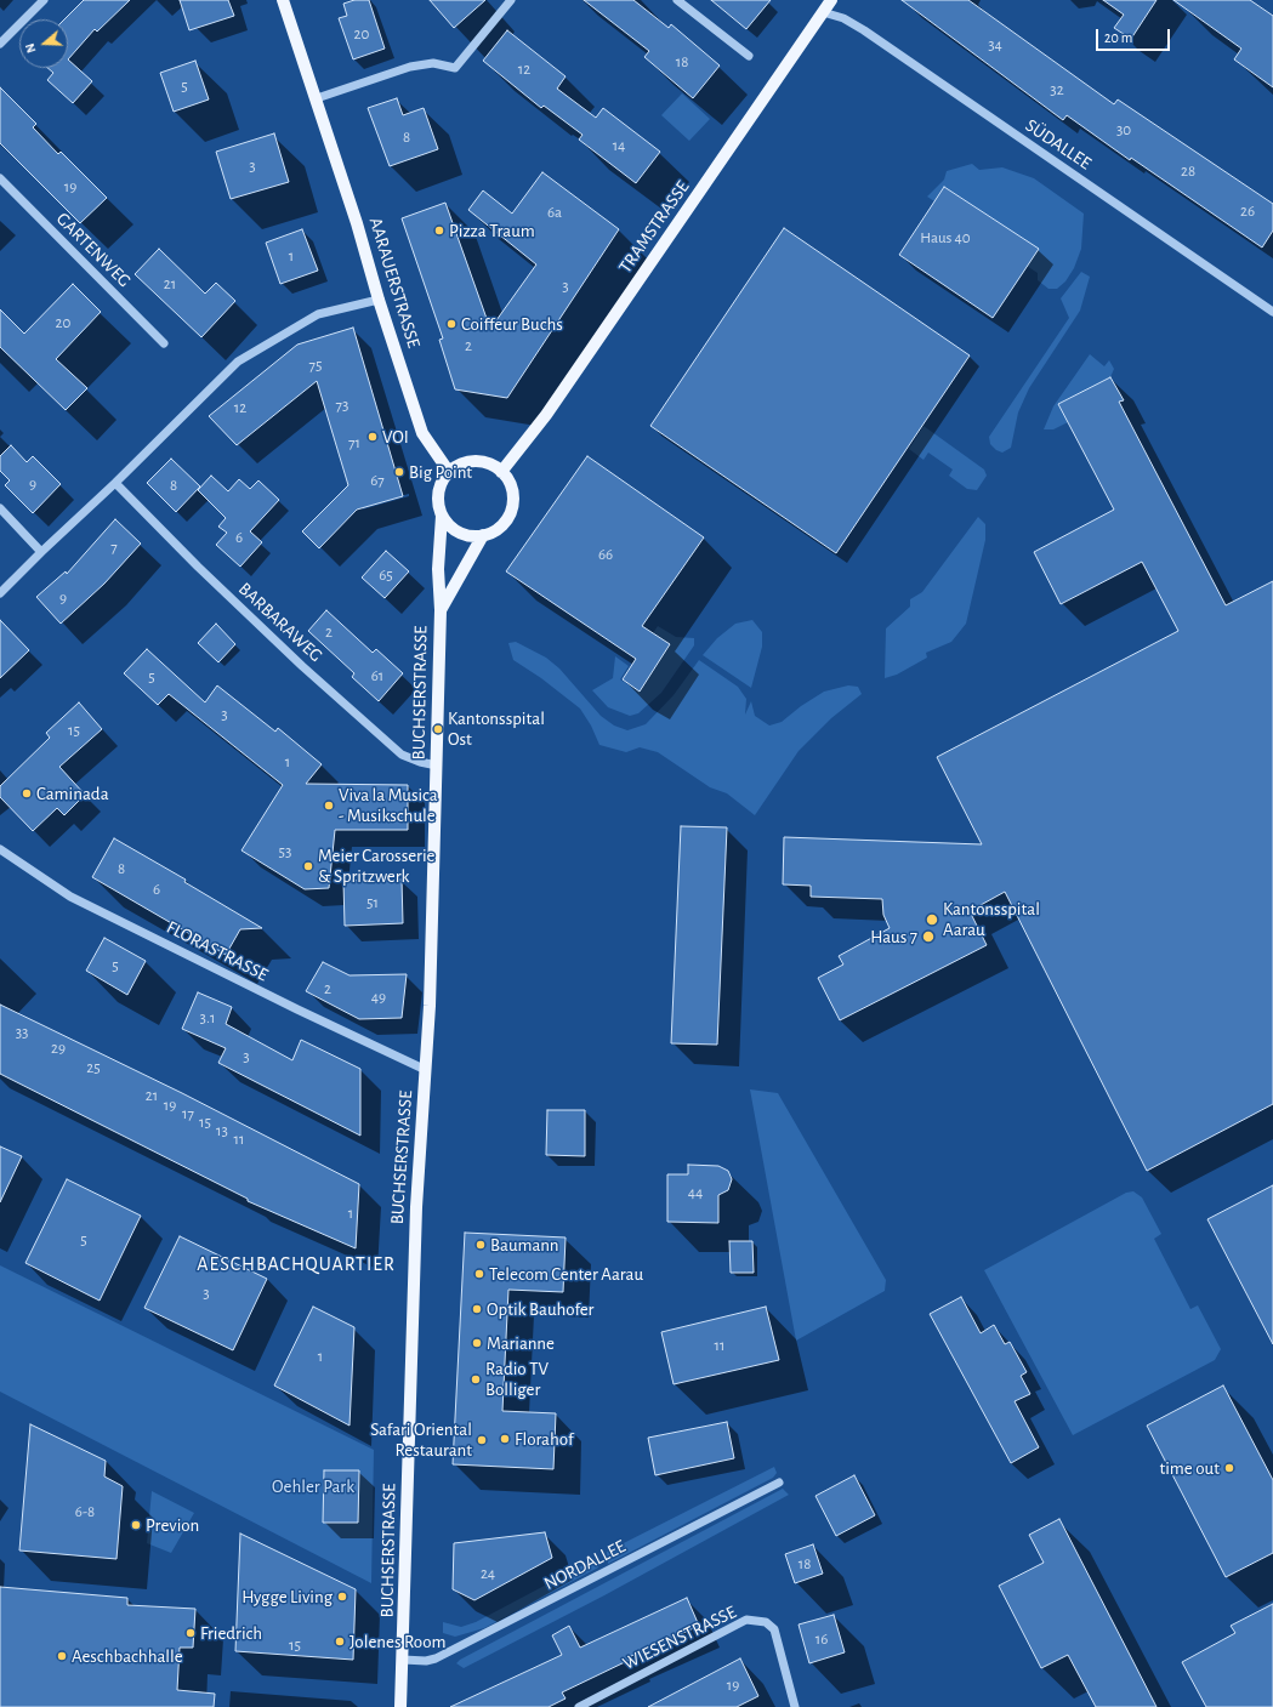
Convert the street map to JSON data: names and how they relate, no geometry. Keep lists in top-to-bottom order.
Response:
{
  "streets": {
    "main road": ["TRAMSTRASSE", "AARAUERSTRASSE", "BUCHSERSTRASSE"],
    "street": [
      "SÜDALLEE",
      "GARTENWEG",
      "BARBARAWEG",
      "FLORASTRASSE",
      "NORDALLEE",
      "WIESENSTRASSE"
    ]
  },
  "crossings": [
    ["SÜDALLEE", "TRAMSTRASSE"],
    ["TRAMSTRASSE", "AARAUERSTRASSE"],
    ["TRAMSTRASSE", "BUCHSERSTRASSE"],
    ["AARAUERSTRASSE", "BUCHSERSTRASSE"],
    ["BARBARAWEG", "BUCHSERSTRASSE"],
    ["BUCHSERSTRASSE", "FLORASTRASSE"],
    ["BUCHSERSTRASSE", "NORDALLEE"]
  ],
  "districts": ["AESCHBACHQUARTIER"],
  "parks": ["Oehler Park"],
  "places": [
    "Pizza Traum",
    "Coiffeur Buchs",
    "VOI",
    "Big Point",
    "Kantonsspital Ost",
    "Caminada",
    "Viva la Musica - Musikschule",
    "Meier Carosserie & Spritzwerk",
    "Kantonsspital Aarau",
    "Haus 7",
    "Baumann",
    "Telecom Center Aarau",
    "Optik Bauhofer",
    "Marianne",
    "Radio TV Bolliger",
    "Florahof",
    "Safari Oriental Restaurant",
    "time out",
    "Previon",
    "Hygge Living",
    "Friedrich",
    "Jolenes Room",
    "Aeschbachhalle"
  ],
  "house_numbers": [
    "20",
    "34",
    "18",
    "12",
    "5",
    "32",
    "30",
    "8",
    "14",
    "3",
    "28",
    "19",
    "26",
    "6a",
    "Haus 40",
    "1",
    "21",
    "3",
    "20",
    "2",
    "75",
    "73",
    "12",
    "71",
    "67",
    "9",
    "8",
    "6",
    "7",
    "66",
    "65",
    "9",
    "2",
    "61",
    "5",
    "3",
    "15",
    "1",
    "53",
    "8",
    "6",
    "51",
    "5",
    "2",
    "49",
    "3.1",
    "33",
    "29",
    "3",
    "25",
    "21",
    "19",
    "17",
    "15",
    "13",
    "11",
    "44",
    "1",
    "5",
    "3",
    "11",
    "1",
    "6-8",
    "18",
    "24",
    "16",
    "15",
    "19"
  ],
  "scale_bar": "20 m",
  "north": "left"
}
